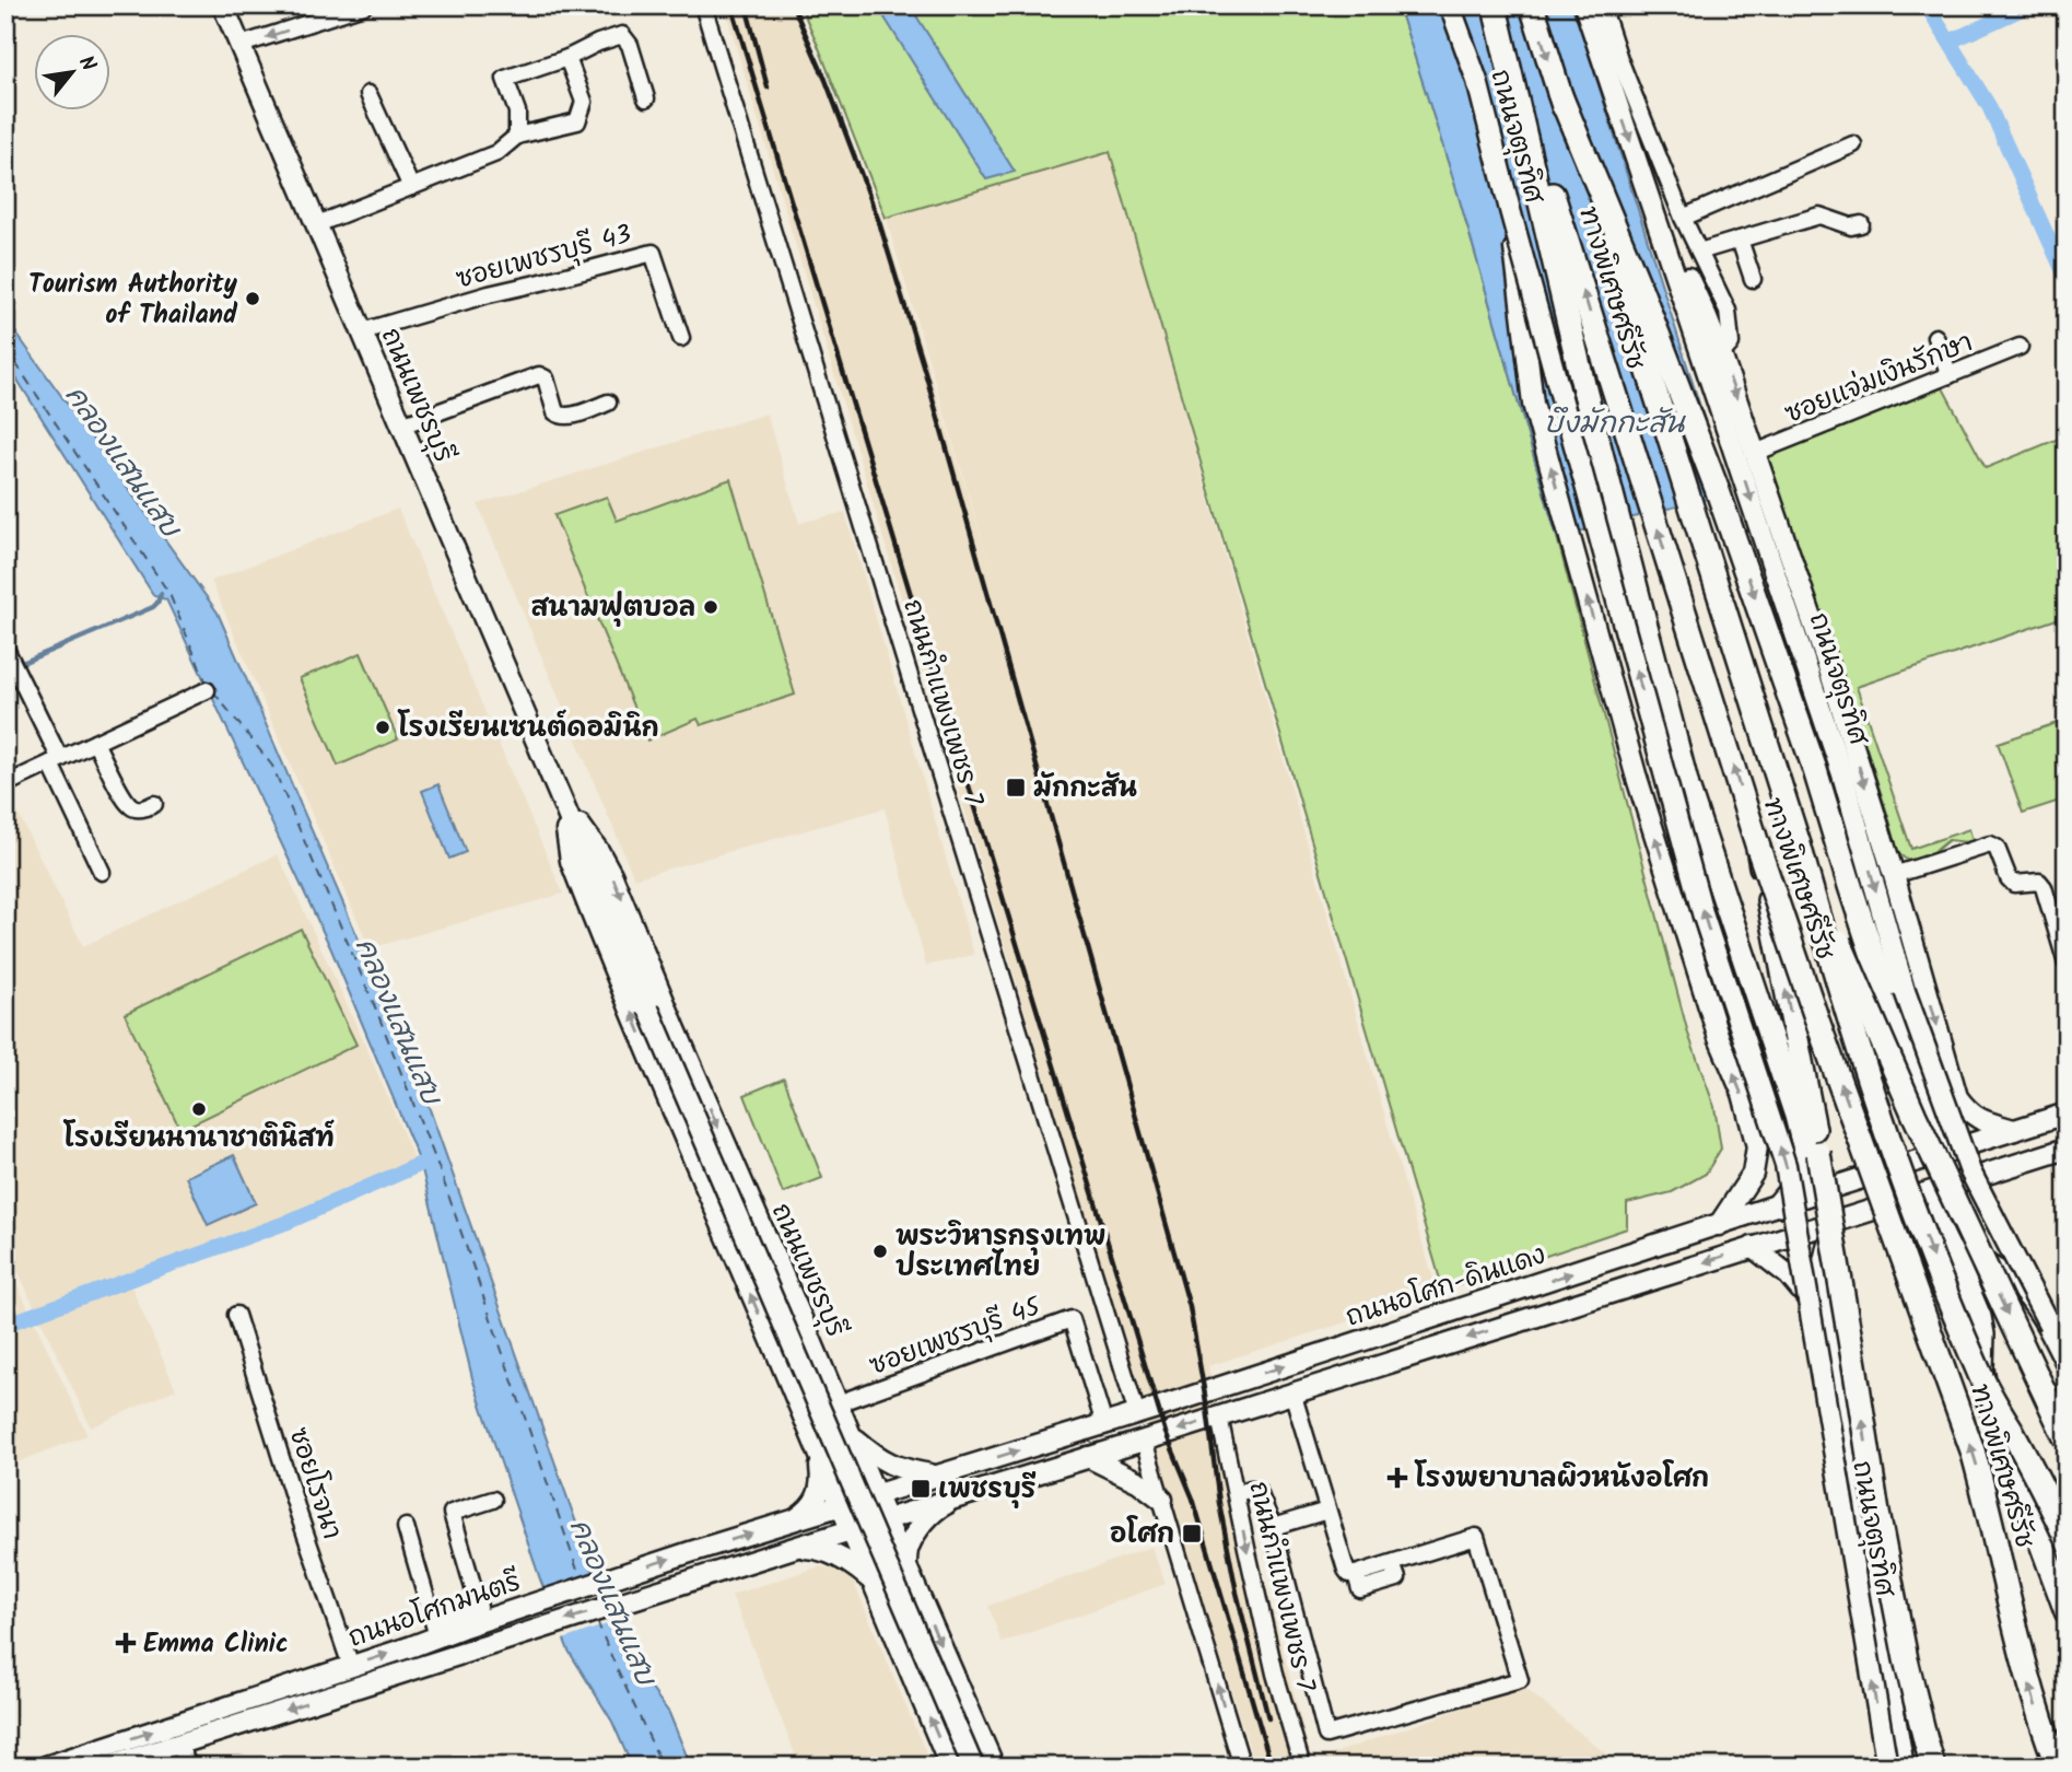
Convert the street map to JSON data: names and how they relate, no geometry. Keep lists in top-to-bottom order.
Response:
{
  "streets": {
    "highway": ["ทางพิเศษศรีรัช"],
    "main road": [
      "ถนนจตุรทิศ",
      "ถนนเพชรบุรี",
      "ถนนอโศก-ดินแดง",
      "ถนนอโศกมนตรี"
    ],
    "street": [
      "ซอยเพชรบุรี 43",
      "ซอยแจ่มเงินรักษา",
      "ถนนกำแพงเพชร 7",
      "ซอยเพชรบุรี 45",
      "ซอยโรจนา"
    ]
  },
  "crossings": [
    ["ถนนจตุรทิศ", "ถนนอโศก-ดินแดง"],
    ["ซอยเพชรบุรี 43", "ถนนเพชรบุรี"],
    ["ถนนเพชรบุรี", "ถนนอโศก-ดินแดง"],
    ["ถนนเพชรบุรี", "ซอยเพชรบุรี 45"],
    ["ถนนเพชรบุรี", "ถนนอโศกมนตรี"],
    ["ถนนกำแพงเพชร 7", "ถนนอโศก-ดินแดง"],
    ["ถนนอโศก-ดินแดง", "ซอยเพชรบุรี 45"],
    ["ถนนอโศก-ดินแดง", "ถนนอโศกมนตรี"],
    ["ซอยโรจนา", "ถนนอโศกมนตรี"]
  ],
  "water": ["บึงมักกะสัน", "คลองแสนแสบ"],
  "places": {
    "other": [
      "Tourism Authority of Thailand",
      "สนามฟุตบอล",
      "โรงเรียนเซนต์ดอมินิก",
      "โรงเรียนนานาชาตินิสท์",
      "พระวิหารกรุงเทพ ประเทศไทย"
    ],
    "transit": ["มักกะสัน", "เพชรบุรี", "อโศก"],
    "health": ["โรงพยาบาลผิวหนังอโศก", "Emma Clinic"]
  },
  "north": "top right"
}
